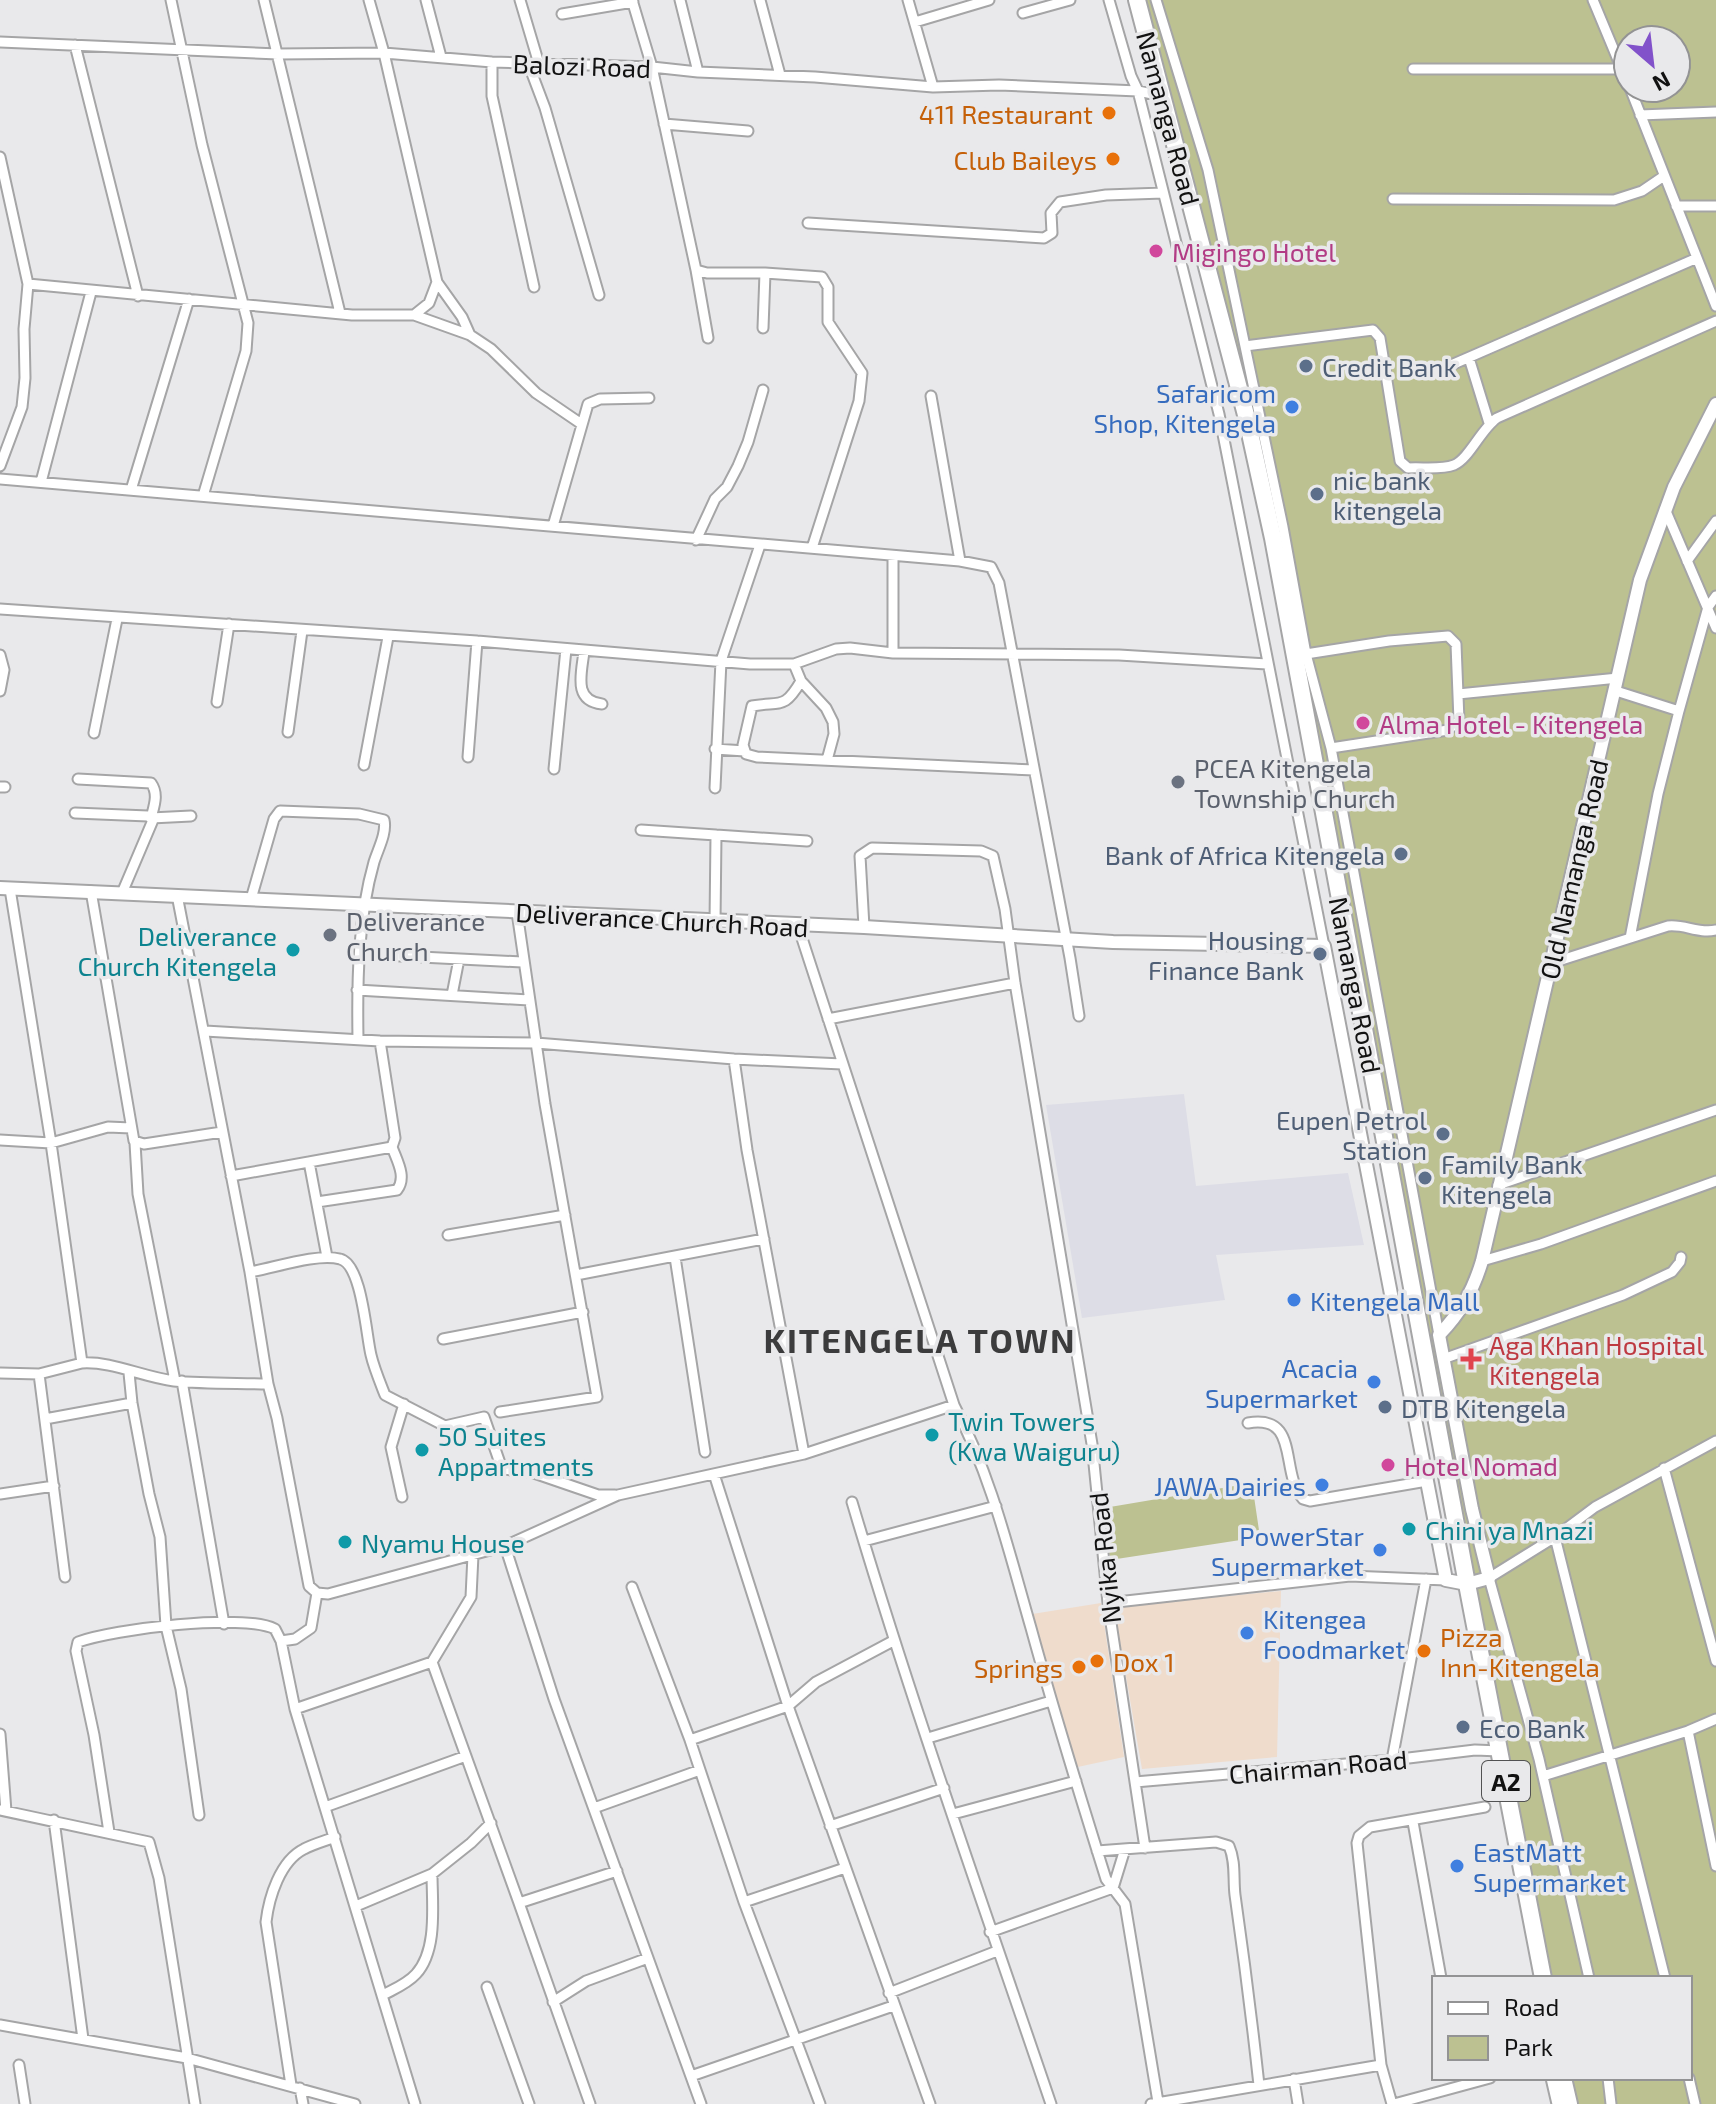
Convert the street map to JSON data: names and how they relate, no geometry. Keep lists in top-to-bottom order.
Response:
{
  "streets": {
    "highway": ["Namanga Road", "A2"],
    "street": [
      "Balozi Road",
      "Old Namanga Road",
      "Deliverance Church Road",
      "Nyika Road",
      "Chairman Road"
    ]
  },
  "crossings": [
    ["Balozi Road", "Namanga Road"],
    ["Namanga Road", "Chairman Road"],
    ["Deliverance Church Road", "Nyika Road"],
    ["Nyika Road", "Chairman Road"]
  ],
  "districts": ["KITENGELA TOWN"],
  "places": {
    "other": [
      "411 Restaurant",
      "Club Baileys",
      "Migingo Hotel",
      "Credit Bank",
      "Safaricom Shop, Kitengela",
      "nic bank kitengela",
      "Alma Hotel - Kitengela",
      "PCEA Kitengela Township Church",
      "Bank of Africa Kitengela",
      "Deliverance Church",
      "Deliverance Church Kitengela",
      "Housing Finance Bank",
      "Eupen Petrol Station",
      "Family Bank Kitengela",
      "Kitengela Mall",
      "Acacia Supermarket",
      "DTB Kitengela",
      "Twin Towers (Kwa Waiguru)",
      "50 Suites Appartments",
      "Hotel Nomad",
      "JAWA Dairies",
      "Chini ya Mnazi",
      "Nyamu House",
      "PowerStar Supermarket",
      "Kitengea Foodmarket",
      "Pizza Inn-Kitengela",
      "Dox 1",
      "Springs",
      "Eco Bank",
      "EastMatt Supermarket"
    ],
    "health": ["Aga Khan Hospital Kitengela"]
  },
  "legend": ["Road", "Park"],
  "north": "bottom right"
}
